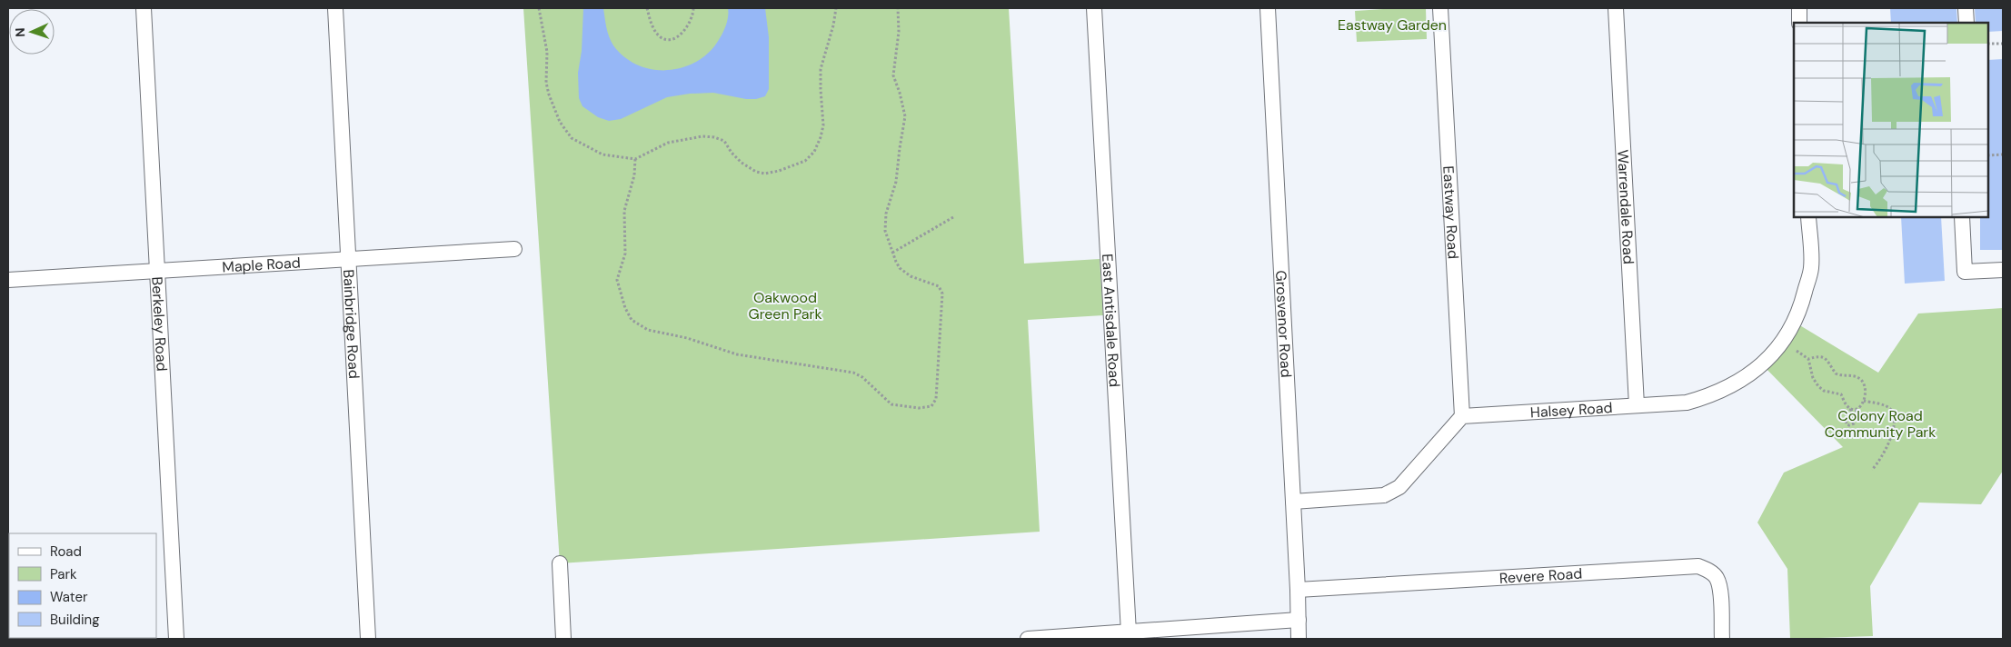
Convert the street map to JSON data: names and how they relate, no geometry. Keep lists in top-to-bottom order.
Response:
{
  "streets": {
    "street": [
      "Warrendale Road",
      "Eastway Road",
      "Maple Road",
      "East Antisdale Road",
      "Berkeley Road",
      "Bainbridge Road",
      "Grosvenor Road",
      "Halsey Road",
      "Revere Road"
    ]
  },
  "crossings": [
    ["Warrendale Road", "Halsey Road"],
    ["Eastway Road", "Halsey Road"],
    ["Maple Road", "Berkeley Road"],
    ["Maple Road", "Bainbridge Road"],
    ["Grosvenor Road", "Revere Road"]
  ],
  "parks": ["Eastway Garden", "Oakwood Green Park", "Colony Road Community Park"],
  "legend": [
    "Road",
    "Park",
    "Water",
    "Building"
  ],
  "north": "left"
}
